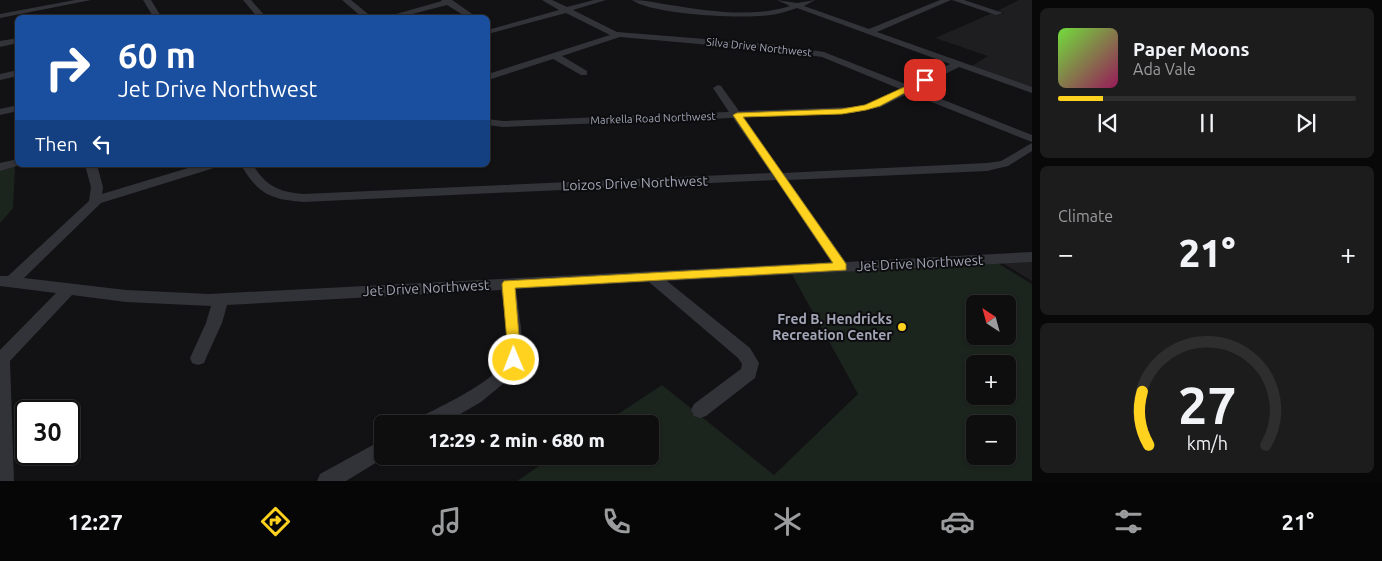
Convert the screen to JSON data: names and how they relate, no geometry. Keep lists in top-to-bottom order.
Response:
{
  "streets": {
    "street": [
      "Silva Drive Northwest",
      "Markella Road Northwest",
      "Loizos Drive Northwest",
      "Jet Drive Northwest"
    ]
  },
  "crossings": [
    ["Silva Drive Northwest", "Markella Road Northwest"]
  ],
  "places": ["Fred B. Hendricks Recreation Center"],
  "north": "top left",
  "page": {
    "turn": ["60 m", "Jet Drive Northwest"],
    "song": ["Paper Moons", "Ada Vale"],
    "then": "Then",
    "tile": "Climate",
    "heat": ["−", "21°", "+"],
    "map_buttons": ["+", "−"],
    "limit": "30",
    "trip": "12:29 · 2 min · 680 m",
    "tabs": ["12:27", "21°"],
    "gauge": ["27", "km/h"]
  }
}
